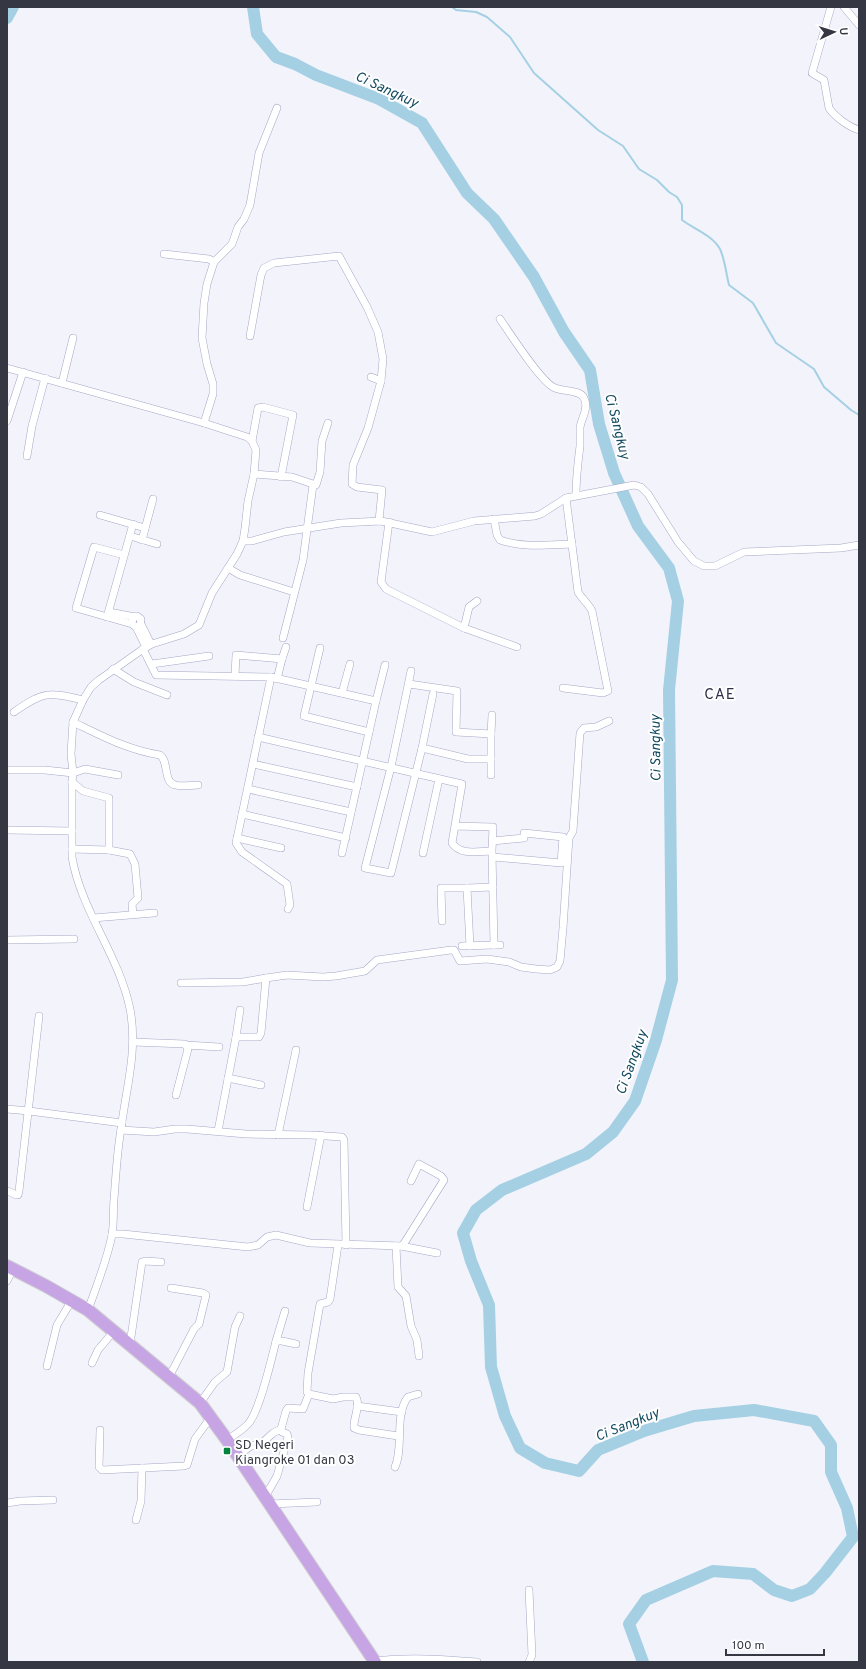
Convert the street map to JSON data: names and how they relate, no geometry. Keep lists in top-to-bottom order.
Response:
{
  "districts": ["CAE"],
  "water": ["Ci Sangkuy"],
  "places": {
    "transit": ["SD Negeri Kiangroke 01 dan 03"]
  },
  "scale_bar": "100 m",
  "north": "right"
}
